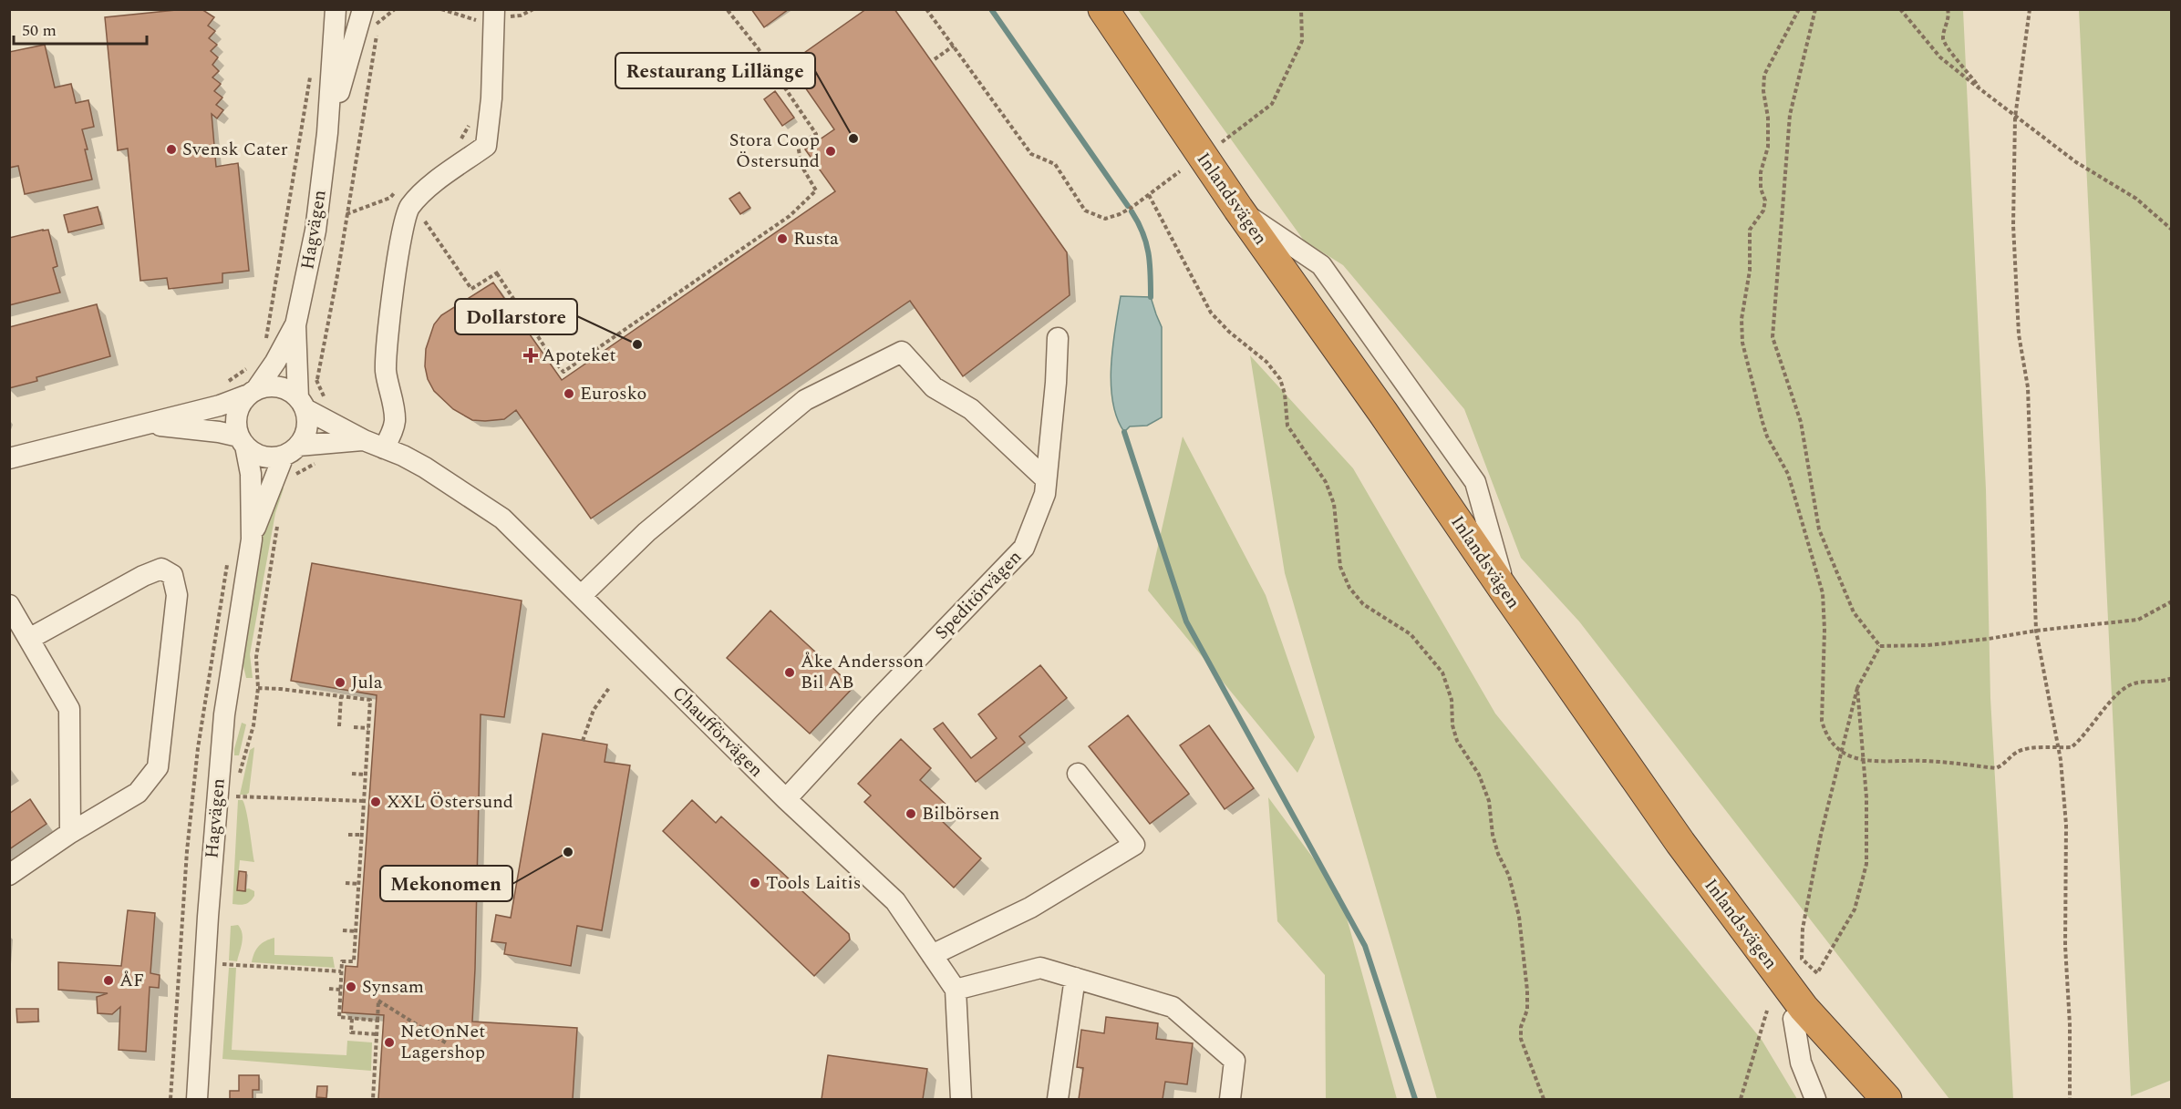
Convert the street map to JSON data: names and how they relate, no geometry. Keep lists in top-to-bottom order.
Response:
{
  "streets": {
    "highway": ["Inlandsvägen"],
    "street": ["Hagvägen", "Speditörvägen", "Chaufförvägen"]
  },
  "crossings": [
    ["Hagvägen", "Chaufförvägen"],
    ["Speditörvägen", "Chaufförvägen"]
  ],
  "places": {
    "other": [
      "Restaurang Lillänge",
      "Svensk Cater",
      "Stora Coop Östersund",
      "Rusta",
      "Dollarstore",
      "Eurosko",
      "Åke Andersson Bil AB",
      "Jula",
      "XXL Östersund",
      "Bilbörsen",
      "Mekonomen",
      "Tools Laitis",
      "ÅF",
      "Synsam",
      "NetOnNet Lagershop"
    ],
    "health": ["Apoteket"]
  },
  "scale_bar": "50 m"
}
